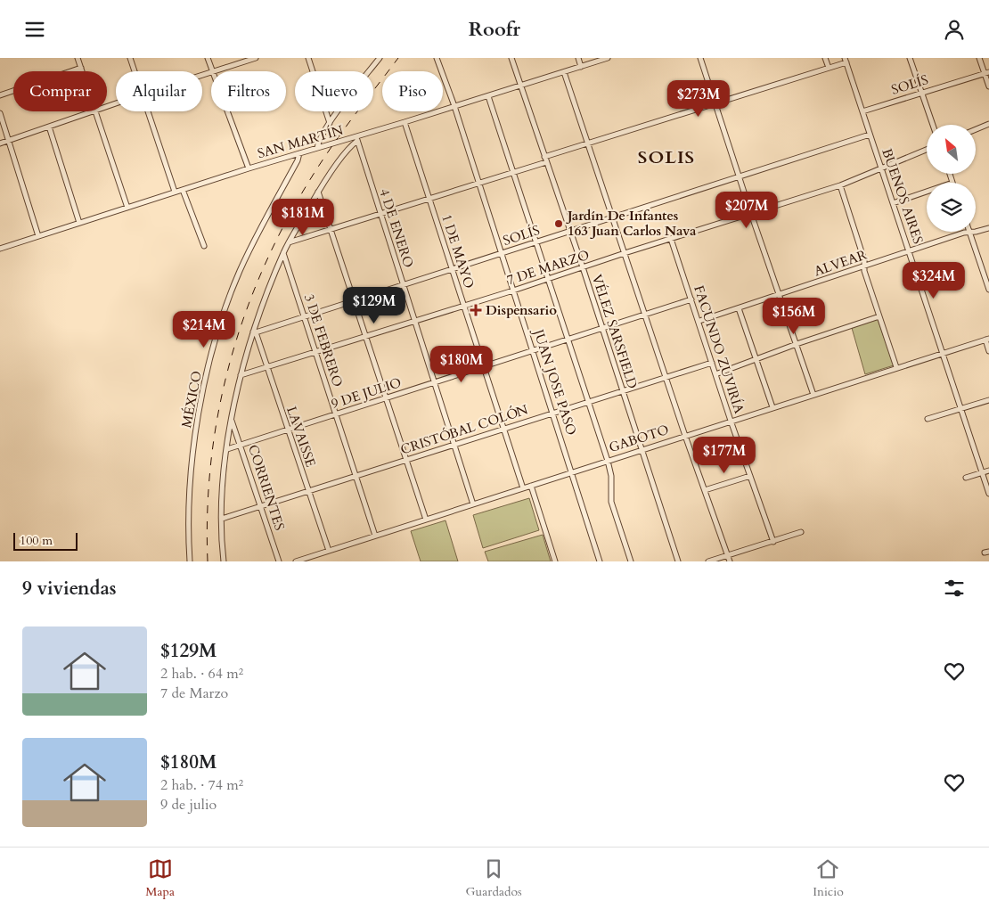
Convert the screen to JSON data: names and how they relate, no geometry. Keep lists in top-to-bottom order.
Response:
{
  "streets": {
    "street": [
      "SOLÍS",
      "SAN MARTÍN",
      "BUENOS AIRES",
      "4 DE ENERO",
      "1 DE MAYO",
      "ALVEAR",
      "7 DE MARZO",
      "VÉLEZ SARSFIELD",
      "3 DE FEBRERO",
      "FACUNDO ZUVIRÍA",
      "JUAN JOSE PASO",
      "9 DE JULIO",
      "MÉXICO",
      "CRISTÓBAL COLÓN",
      "LAVAISSE",
      "GABOTO",
      "CORRIENTES"
    ]
  },
  "crossings": [
    ["SOLÍS", "BUENOS AIRES"],
    ["SOLÍS", "4 DE ENERO"],
    ["SOLÍS", "1 DE MAYO"],
    ["SOLÍS", "VÉLEZ SARSFIELD"],
    ["SOLÍS", "3 DE FEBRERO"],
    ["SOLÍS", "JUAN JOSE PASO"],
    ["SOLÍS", "LAVAISSE"],
    ["SAN MARTÍN", "4 DE ENERO"],
    ["SAN MARTÍN", "1 DE MAYO"],
    ["SAN MARTÍN", "VÉLEZ SARSFIELD"],
    ["SAN MARTÍN", "JUAN JOSE PASO"],
    ["SAN MARTÍN", "MÉXICO"],
    ["BUENOS AIRES", "ALVEAR"],
    ["BUENOS AIRES", "7 DE MARZO"],
    ["BUENOS AIRES", "GABOTO"],
    ["4 DE ENERO", "7 DE MARZO"],
    ["4 DE ENERO", "9 DE JULIO"],
    ["4 DE ENERO", "CRISTÓBAL COLÓN"],
    ["4 DE ENERO", "GABOTO"],
    ["1 DE MAYO", "7 DE MARZO"],
    ["1 DE MAYO", "9 DE JULIO"],
    ["1 DE MAYO", "CRISTÓBAL COLÓN"],
    ["1 DE MAYO", "GABOTO"],
    ["ALVEAR", "FACUNDO ZUVIRÍA"],
    ["7 DE MARZO", "VÉLEZ SARSFIELD"],
    ["7 DE MARZO", "3 DE FEBRERO"],
    ["7 DE MARZO", "FACUNDO ZUVIRÍA"],
    ["7 DE MARZO", "JUAN JOSE PASO"],
    ["7 DE MARZO", "LAVAISSE"],
    ["VÉLEZ SARSFIELD", "9 DE JULIO"],
    ["VÉLEZ SARSFIELD", "CRISTÓBAL COLÓN"],
    ["VÉLEZ SARSFIELD", "GABOTO"],
    ["3 DE FEBRERO", "9 DE JULIO"],
    ["3 DE FEBRERO", "CRISTÓBAL COLÓN"],
    ["3 DE FEBRERO", "GABOTO"],
    ["FACUNDO ZUVIRÍA", "9 DE JULIO"],
    ["FACUNDO ZUVIRÍA", "CRISTÓBAL COLÓN"],
    ["FACUNDO ZUVIRÍA", "GABOTO"],
    ["JUAN JOSE PASO", "9 DE JULIO"],
    ["JUAN JOSE PASO", "CRISTÓBAL COLÓN"],
    ["JUAN JOSE PASO", "GABOTO"],
    ["9 DE JULIO", "LAVAISSE"],
    ["9 DE JULIO", "CORRIENTES"],
    ["CRISTÓBAL COLÓN", "LAVAISSE"],
    ["CRISTÓBAL COLÓN", "CORRIENTES"],
    ["LAVAISSE", "GABOTO"]
  ],
  "districts": ["SOLIS"],
  "places": {
    "other": ["Jardín De Infantes 163 Juan Carlos Nava"],
    "health": ["Dispensario"]
  },
  "scale_bar": "100 m",
  "north": "top left",
  "page": {
    "header": "Roofr",
    "chip": [
      "Comprar",
      "Alquilar",
      "Filtros",
      "Nuevo",
      "Piso"
    ],
    "price": [
      "$273M",
      "$207M",
      "$181M",
      "$324M",
      "$129M",
      "$156M",
      "$214M",
      "$180M",
      "$177M"
    ],
    "scale": "100 m",
    "heading": "9 viviendas",
    "list": [
      {
        "name": "$129M",
        "note": "2 hab. · 64 m² · 7 de Marzo"
      },
      {
        "name": "$180M",
        "note": "2 hab. · 74 m² · 9 de julio"
      }
    ],
    "tabs": ["Mapa", "Guardados", "Inicio"]
  }
}
